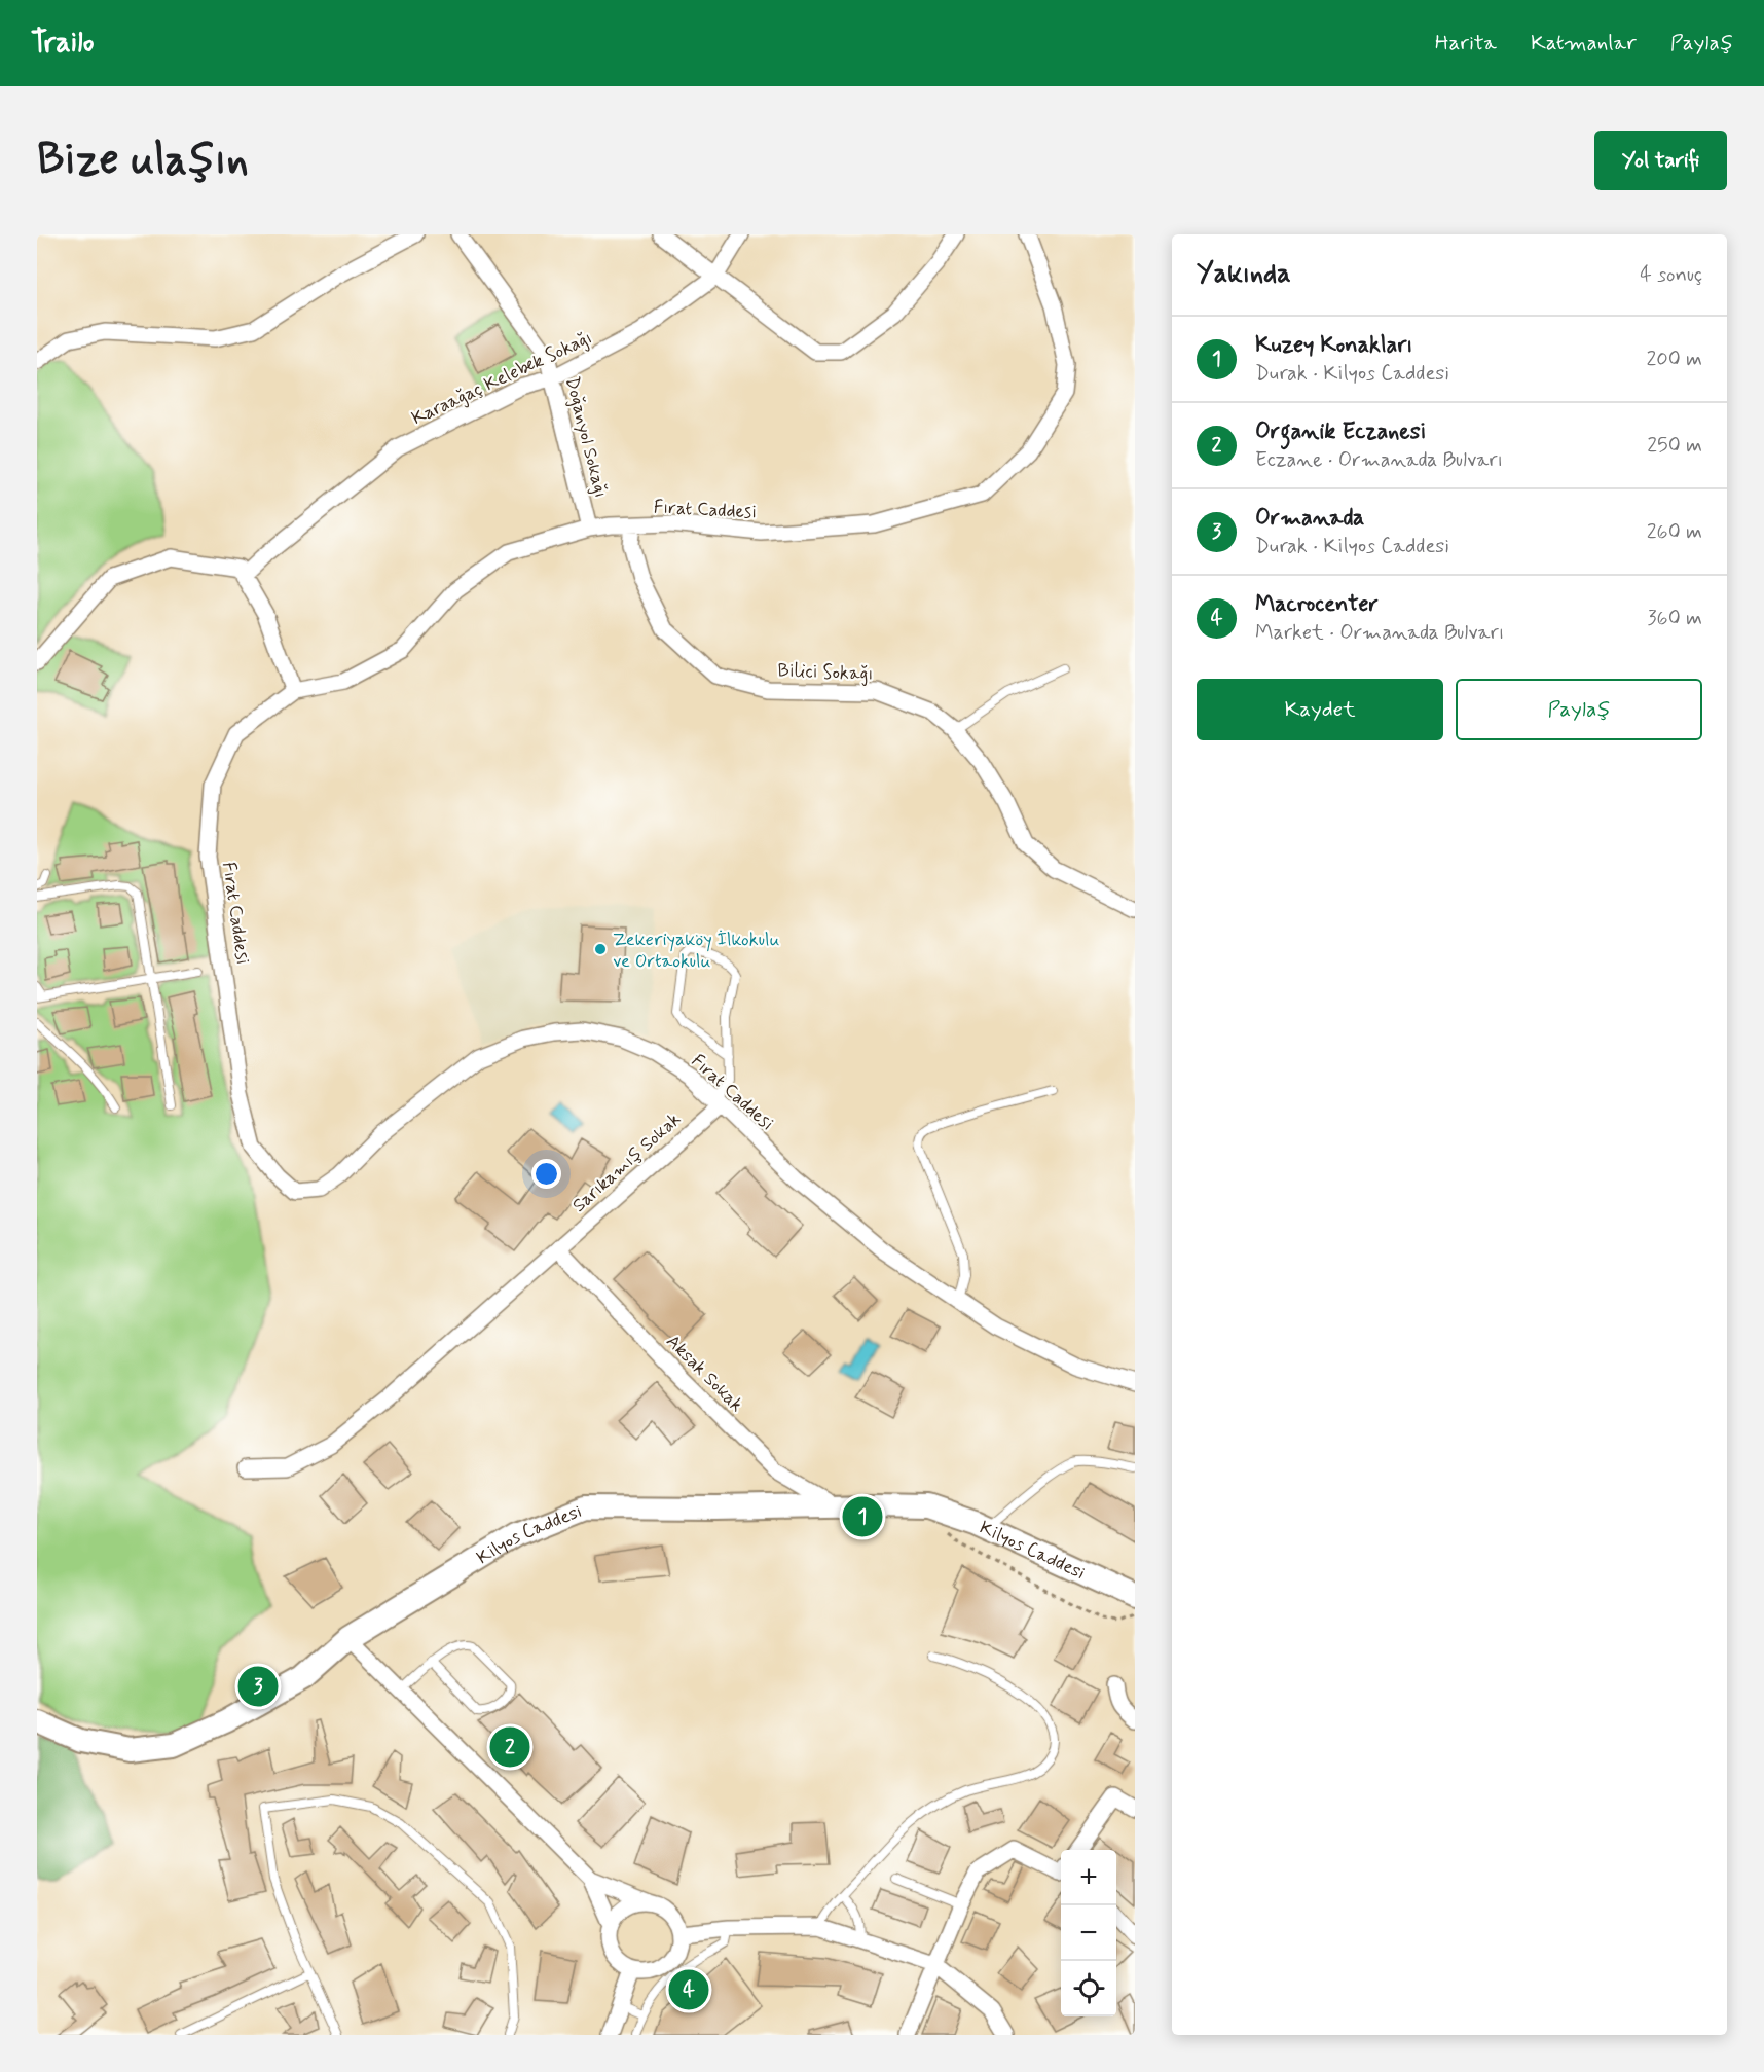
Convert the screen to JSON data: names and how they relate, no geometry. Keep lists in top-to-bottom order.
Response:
{
  "streets": {
    "street": [
      "Karaağaç Kelebek Sokağı",
      "Doğanyol Sokağı",
      "Fırat Caddesi",
      "Bilici Sokağı",
      "Sarıkamış Sokak",
      "Aksak Sokak",
      "Kilyos Caddesi"
    ]
  },
  "crossings": [
    ["Karaağaç Kelebek Sokağı", "Doğanyol Sokağı"],
    ["Doğanyol Sokağı", "Fırat Caddesi"],
    ["Fırat Caddesi", "Bilici Sokağı"],
    ["Fırat Caddesi", "Sarıkamış Sokak"],
    ["Sarıkamış Sokak", "Aksak Sokak"],
    ["Aksak Sokak", "Kilyos Caddesi"]
  ],
  "places": ["Zekeriyaköy İlkokulu ve Ortaokulu"],
  "page": {
    "header": "Trailo",
    "nav": ["Harita", "Katmanlar", "Paylaş"],
    "buttons": [
      "Yol tarifi",
      ["Kaydet", "Paylaş"]
    ],
    "title": "Bize ulaşın",
    "heading": ["Yakında", "4 sonuç"],
    "list": [
      {
        "mark": "1",
        "name": "Kuzey Konakları",
        "note": "Durak · Kilyos Caddesi",
        "value": "200 m"
      },
      {
        "mark": "2",
        "name": "Organik Eczanesi",
        "note": "Eczane · Ormanada Bulvarı",
        "value": "250 m"
      },
      {
        "mark": "3",
        "name": "Ormanada",
        "note": "Durak · Kilyos Caddesi",
        "value": "260 m"
      },
      {
        "mark": "4",
        "name": "Macrocenter",
        "note": "Market · Ormanada Bulvarı",
        "value": "360 m"
      }
    ],
    "pins": [
      "1",
      "3",
      "2",
      "4"
    ],
    "map_buttons": ["+", "−"]
  }
}
